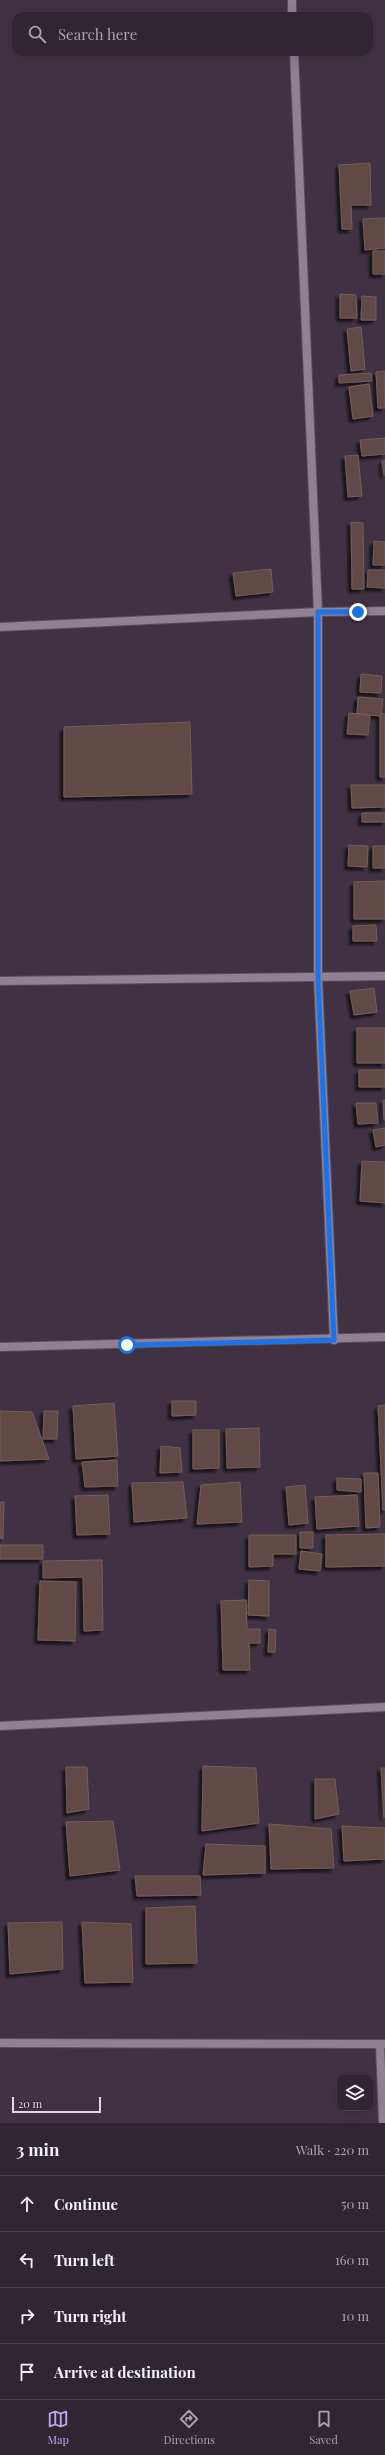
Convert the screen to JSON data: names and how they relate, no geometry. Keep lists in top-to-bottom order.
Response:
{
  "scale_bar": "20 m",
  "page": {
    "search": "Search here",
    "scale": "20 m",
    "heading": ["3 min", "Walk · 220 m"],
    "list": [
      ["Continue", "50 m"],
      ["Turn left", "160 m"],
      ["Turn right", "10 m"],
      "Arrive at destination"
    ],
    "nav": ["Map", "Directions", "Saved"]
  }
}
